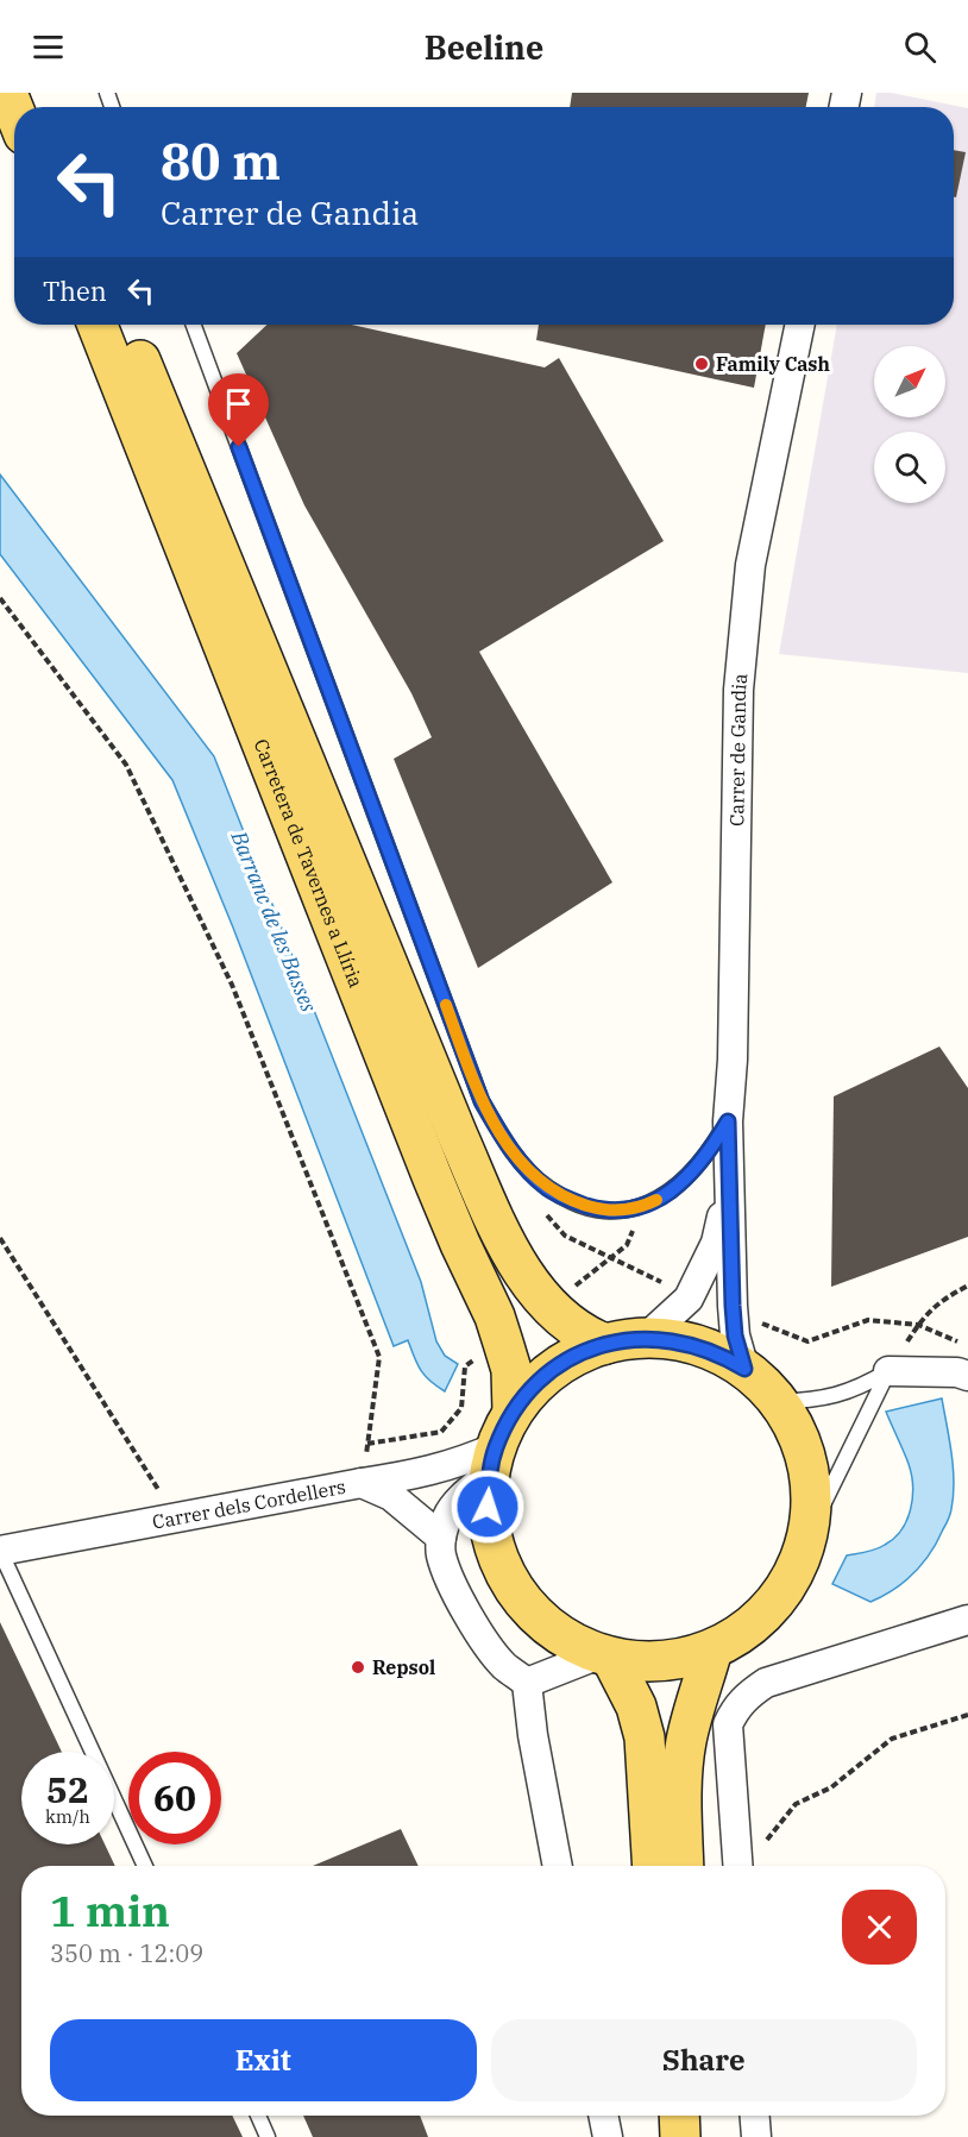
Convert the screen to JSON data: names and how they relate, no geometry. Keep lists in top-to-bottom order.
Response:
{
  "streets": {
    "main road": ["Carretera de Tavernes a Llíria"],
    "street": ["Carrer de Gandia", "Carrer dels Cordellers"]
  },
  "water": ["Barranc de les Basses"],
  "places": ["Family Cash", "Repsol"],
  "north": "top right",
  "page": {
    "header": "Beeline",
    "turn": ["80 m", "Carrer de Gandia"],
    "then": "Then",
    "speed": "52 km/h",
    "limit": "60",
    "heading": ["1 min", "350 m · 12:09"],
    "buttons": ["Exit", "Share"]
  }
}
